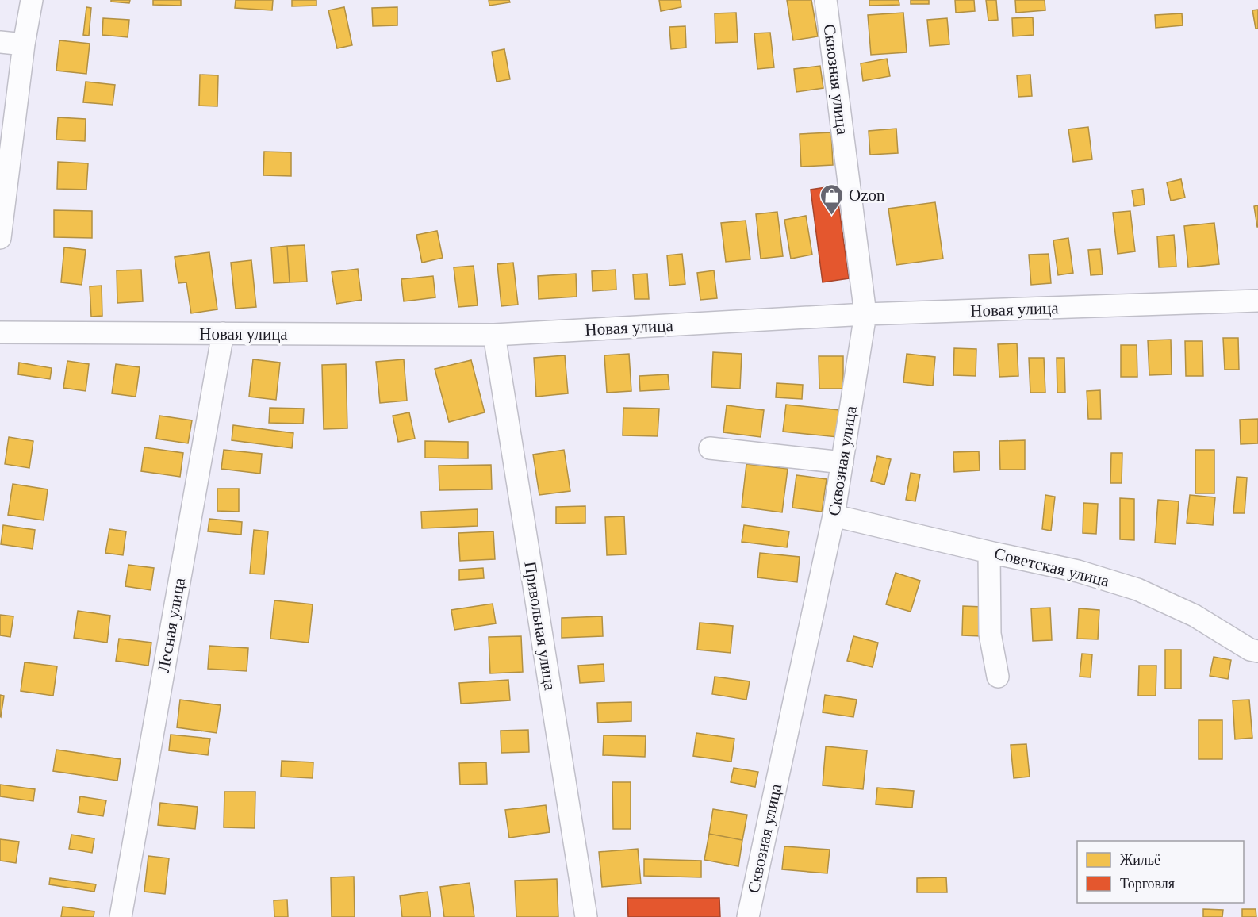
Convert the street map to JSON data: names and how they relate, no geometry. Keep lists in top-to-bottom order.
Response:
{
  "streets": {
    "street": [
      "Сквозная улица",
      "Новая улица",
      "Советская улица",
      "Лесная улица",
      "Привольная улица"
    ]
  },
  "crossings": [
    ["Сквозная улица", "Новая улица"],
    ["Сквозная улица", "Советская улица"],
    ["Новая улица", "Лесная улица"],
    ["Новая улица", "Привольная улица"]
  ],
  "places": {
    "shop": ["Ozon"]
  },
  "legend": ["Жильё", "Торговля"]
}
